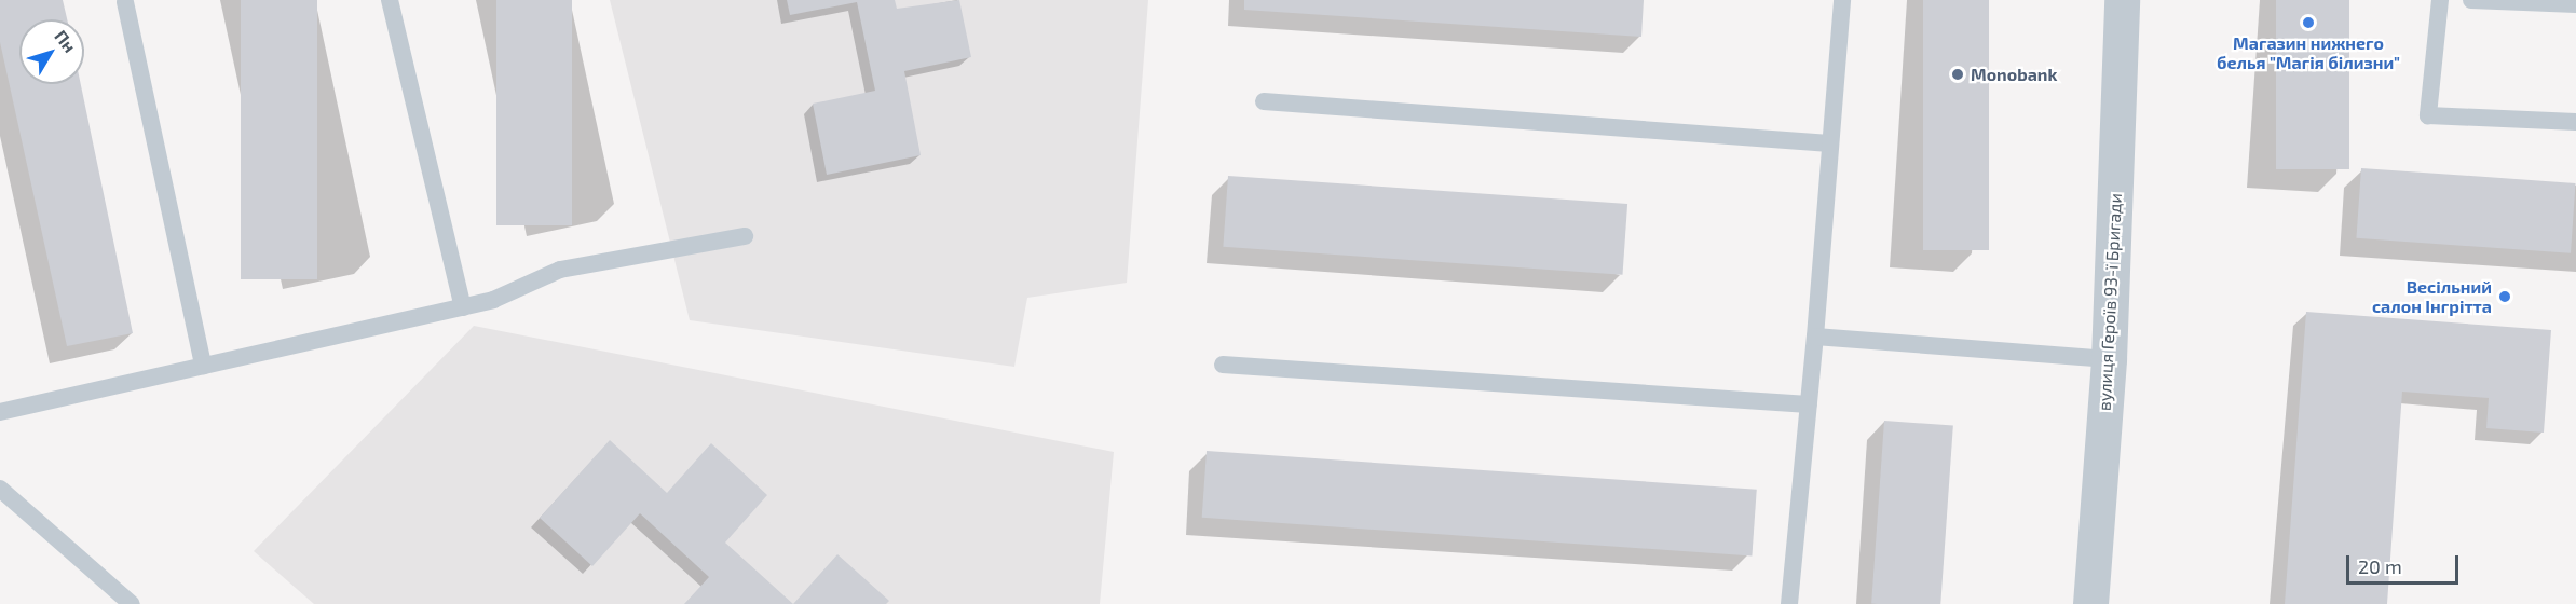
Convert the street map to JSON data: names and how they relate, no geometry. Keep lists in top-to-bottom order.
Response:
{
  "streets": {
    "street": ["вулиця Героїв 93-ї Бригади"]
  },
  "places": ["Магазин нижнего белья \"Магія білизни\"", "Monobank", "Весільний салон Інгрітта"],
  "scale_bar": "20 m",
  "north": "top right"
}
